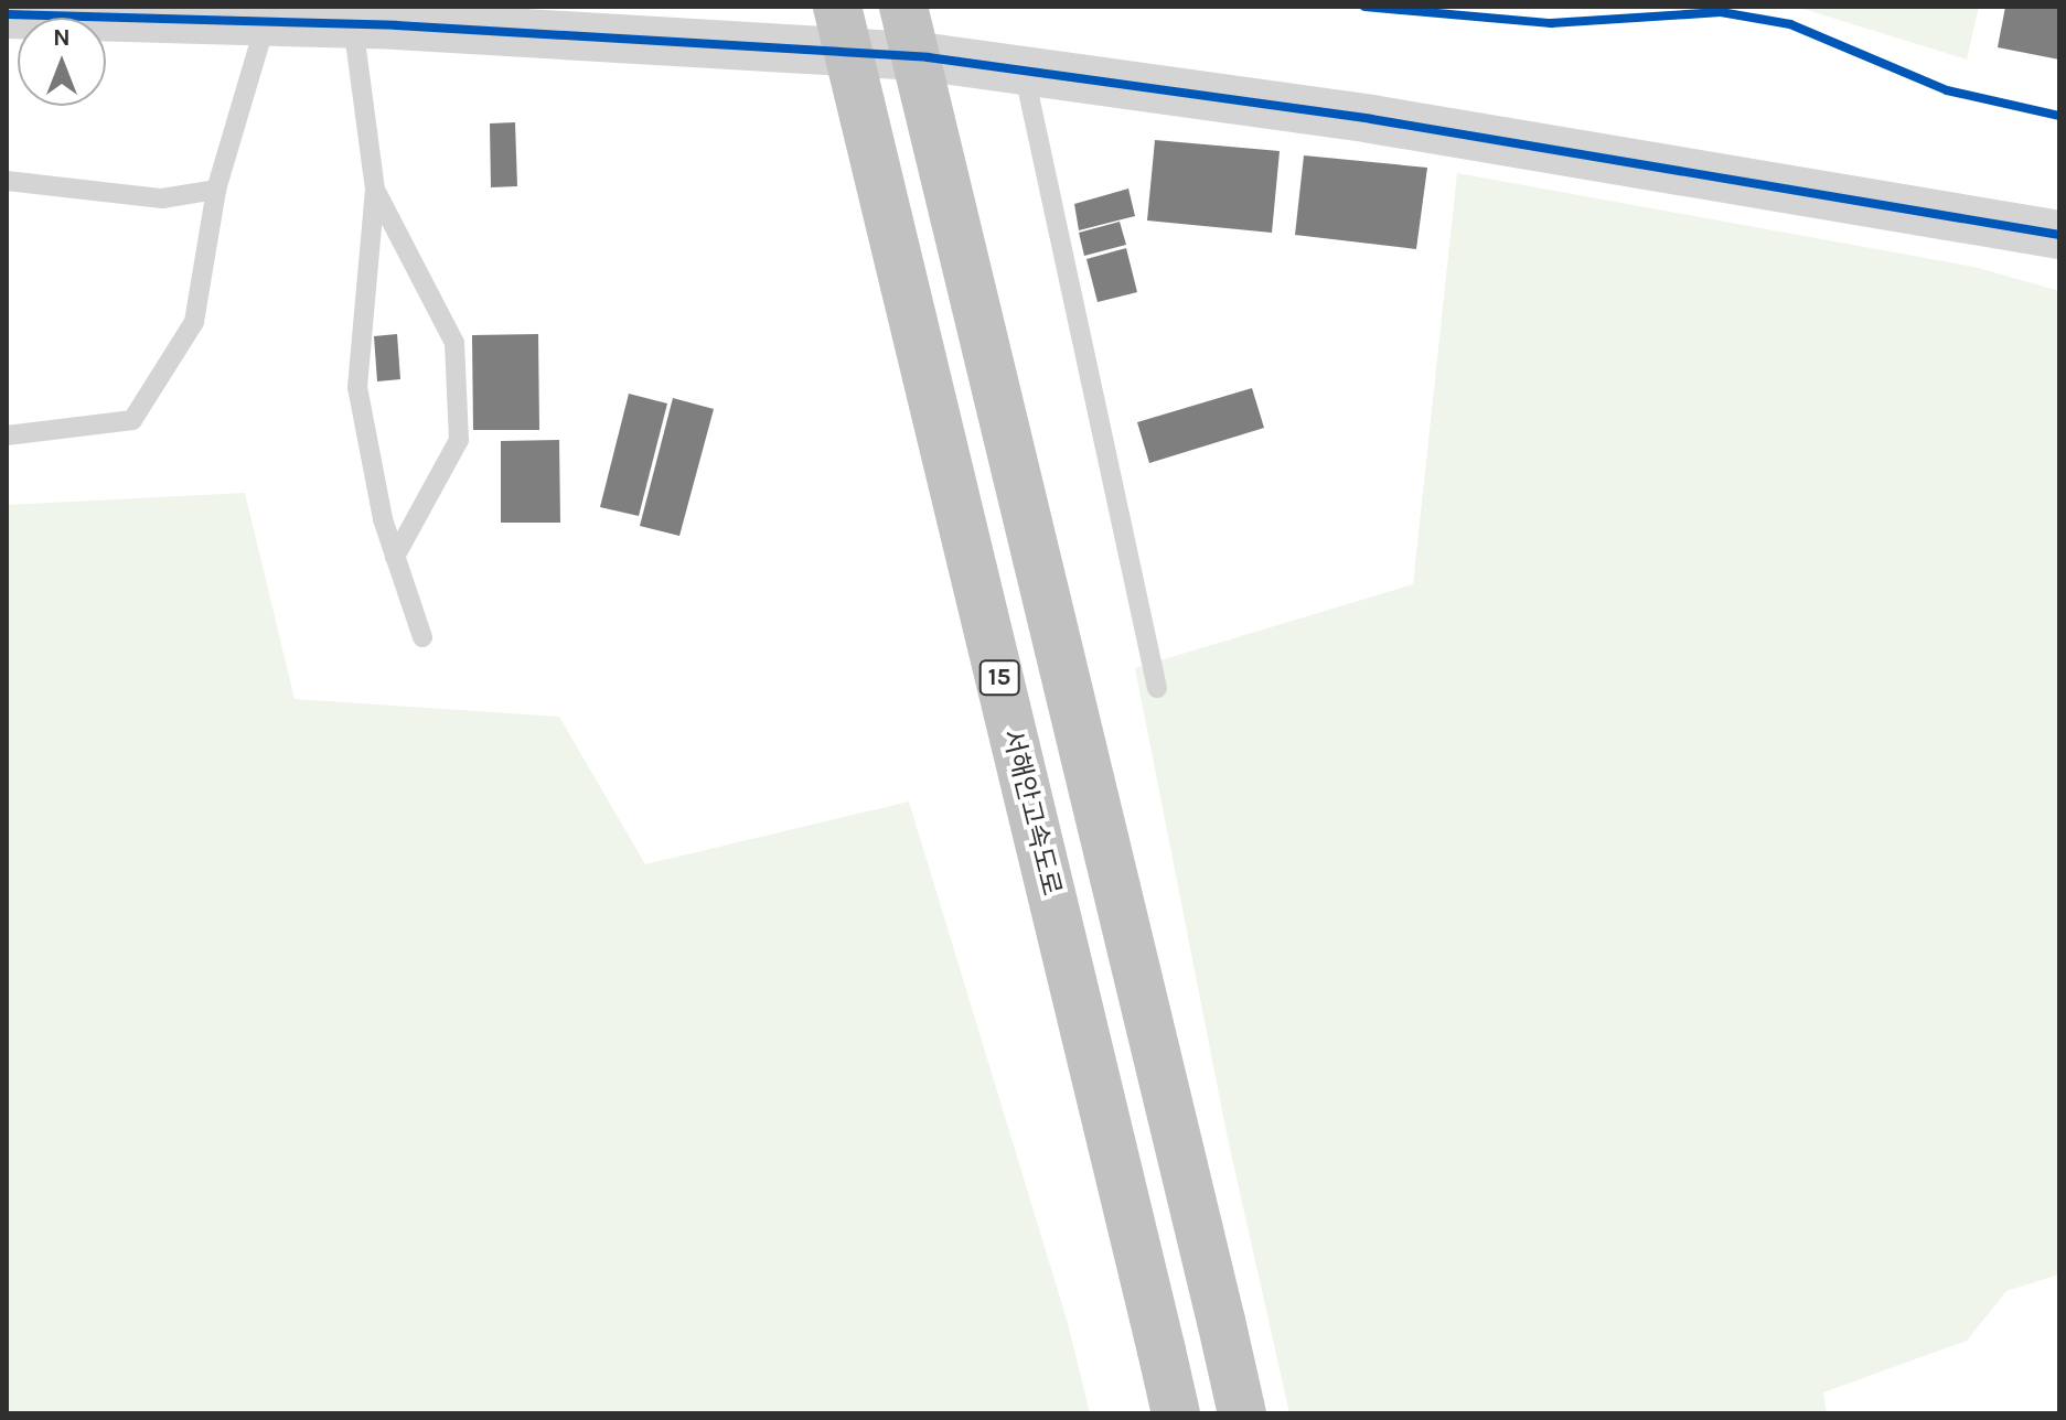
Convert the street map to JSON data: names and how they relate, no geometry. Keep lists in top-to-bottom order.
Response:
{
  "streets": {
    "highway": ["15", "서해안고속도로"]
  },
  "north": "top"
}
